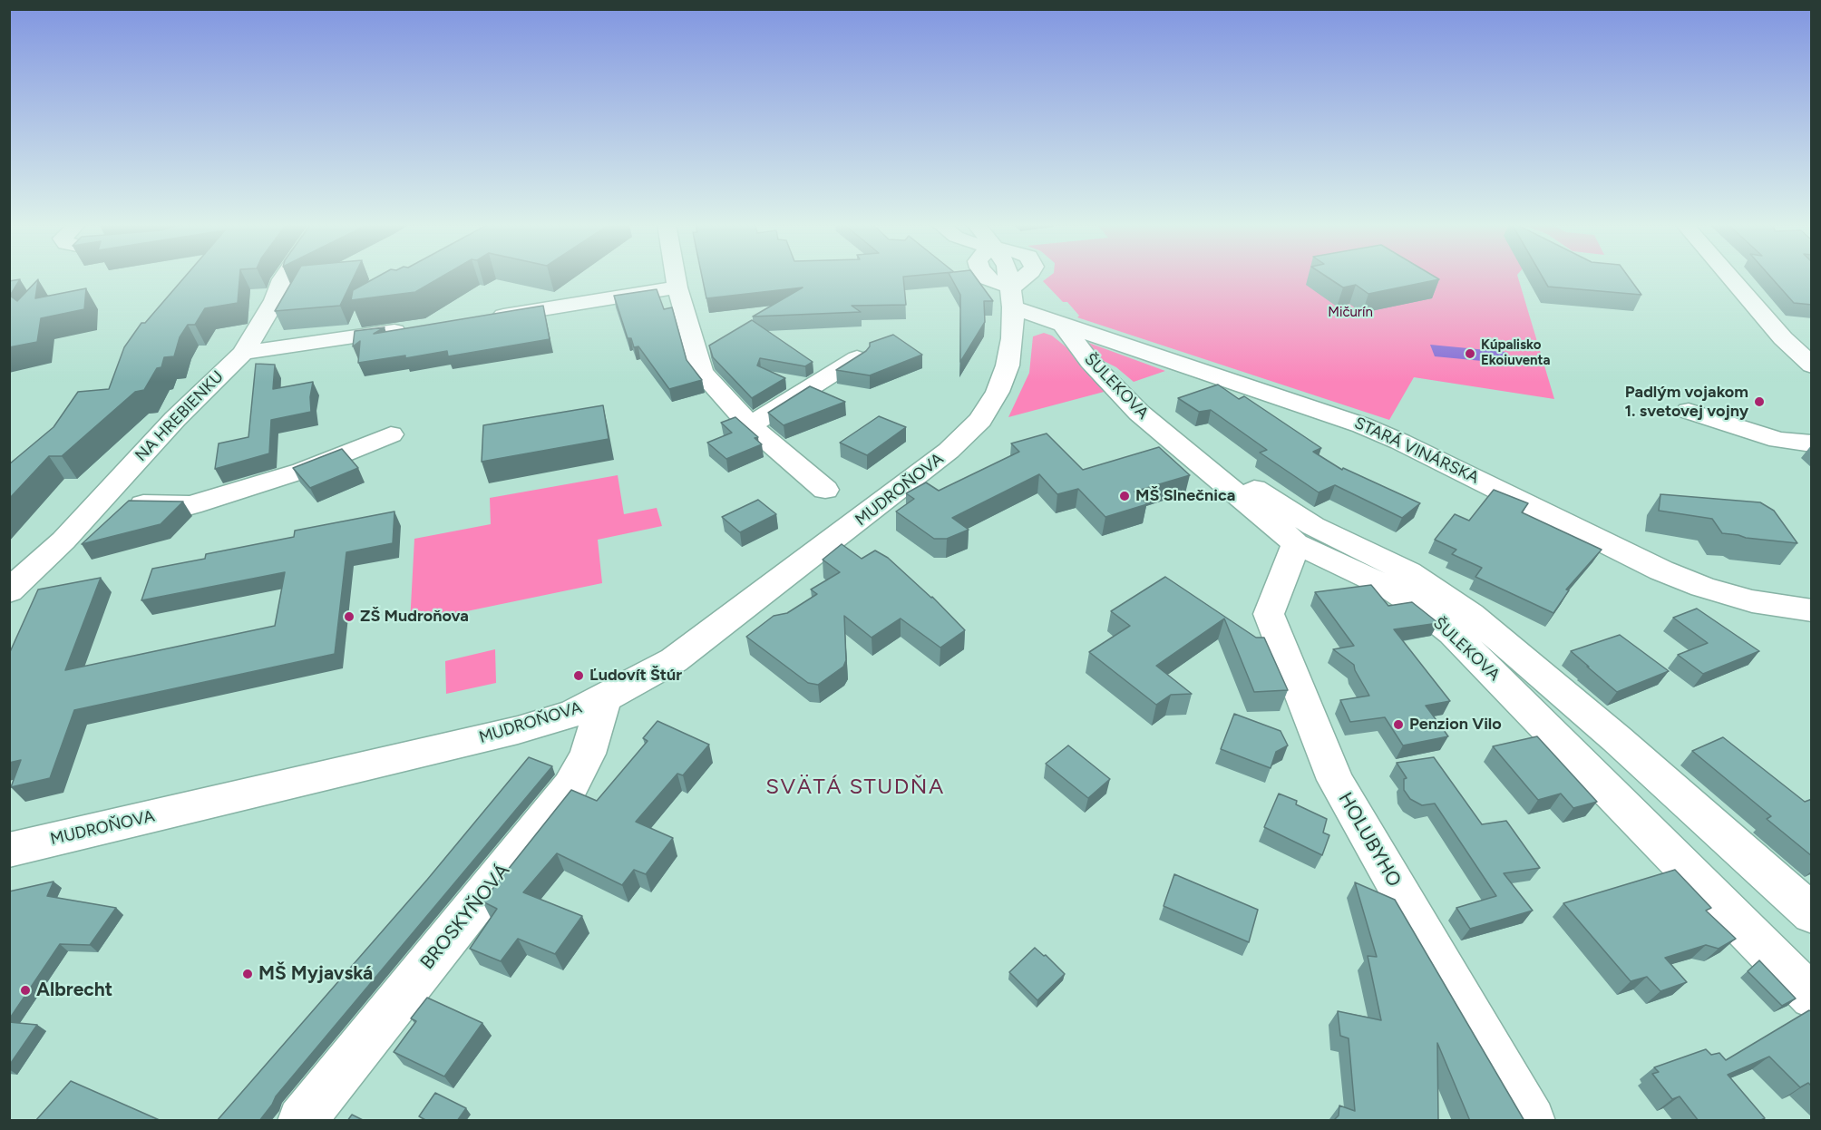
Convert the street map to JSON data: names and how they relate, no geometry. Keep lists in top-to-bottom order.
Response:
{
  "streets": {
    "street": [
      "ŠULEKOVA",
      "NA HREBIENKU",
      "STARÁ VINÁRSKA",
      "MUDROŇOVA",
      "HOLUBYHO",
      "BROSKYŇOVÁ"
    ]
  },
  "crossings": [
    ["ŠULEKOVA", "STARÁ VINÁRSKA"],
    ["ŠULEKOVA", "HOLUBYHO"],
    ["STARÁ VINÁRSKA", "MUDROŇOVA"],
    ["MUDROŇOVA", "BROSKYŇOVÁ"]
  ],
  "districts": ["SVÄTÁ STUDŇA"],
  "parks": ["Mičurín"],
  "places": [
    "Kúpalisko Ekoiuventa",
    "Padlým vojakom 1. svetovej vojny",
    "MŠ Slnečnica",
    "ZŠ Mudroňova",
    "Ľudovít Štúr",
    "Penzion Vilo",
    "MŠ Myjavská",
    "Albrecht"
  ]
}
